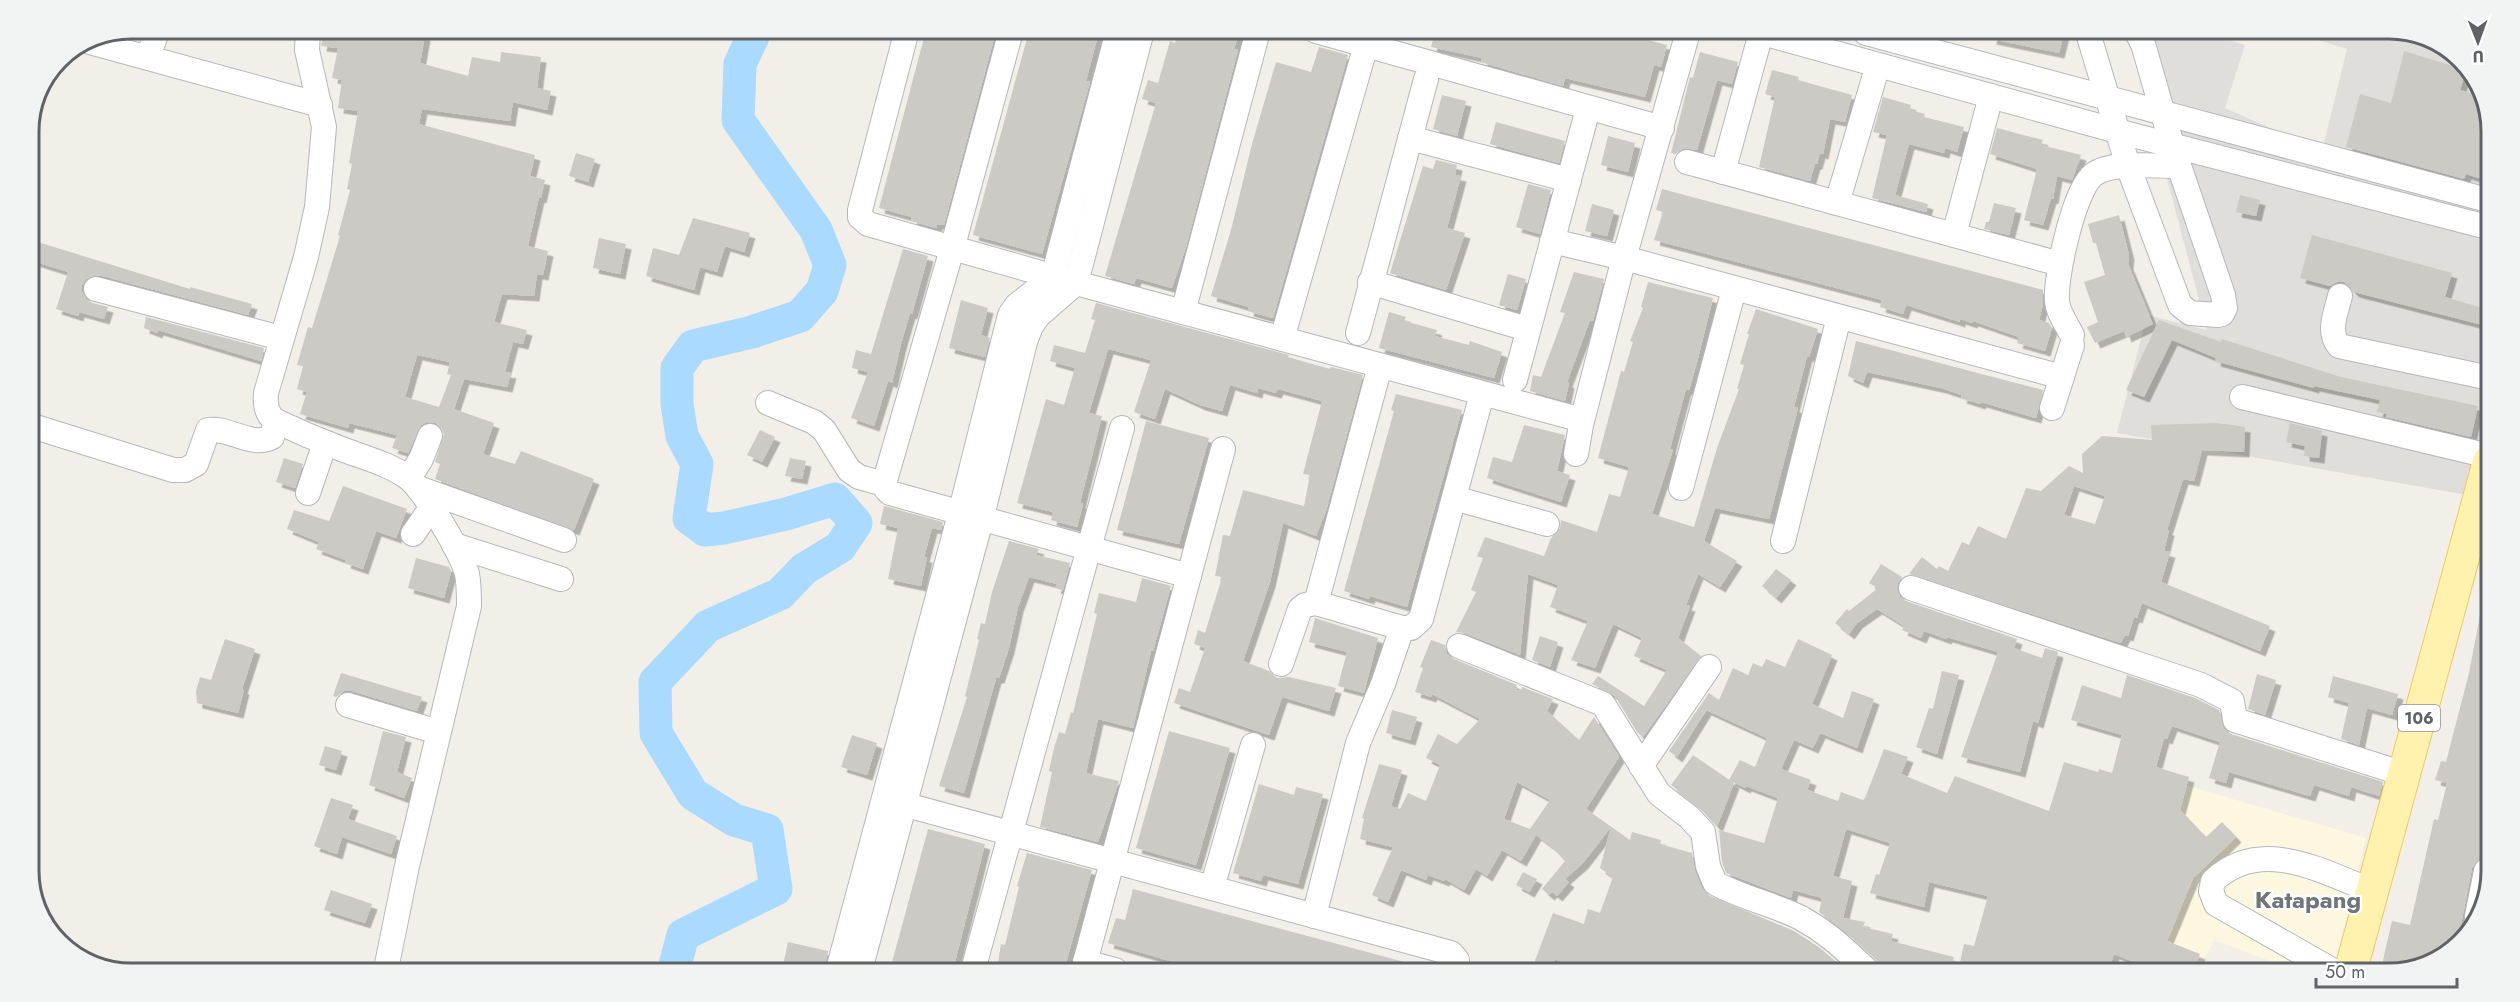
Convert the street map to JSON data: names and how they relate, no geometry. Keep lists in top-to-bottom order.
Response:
{
  "streets": {
    "main road": ["106"]
  },
  "districts": ["Katapang"],
  "scale_bar": "50 m",
  "north": "bottom"
}
